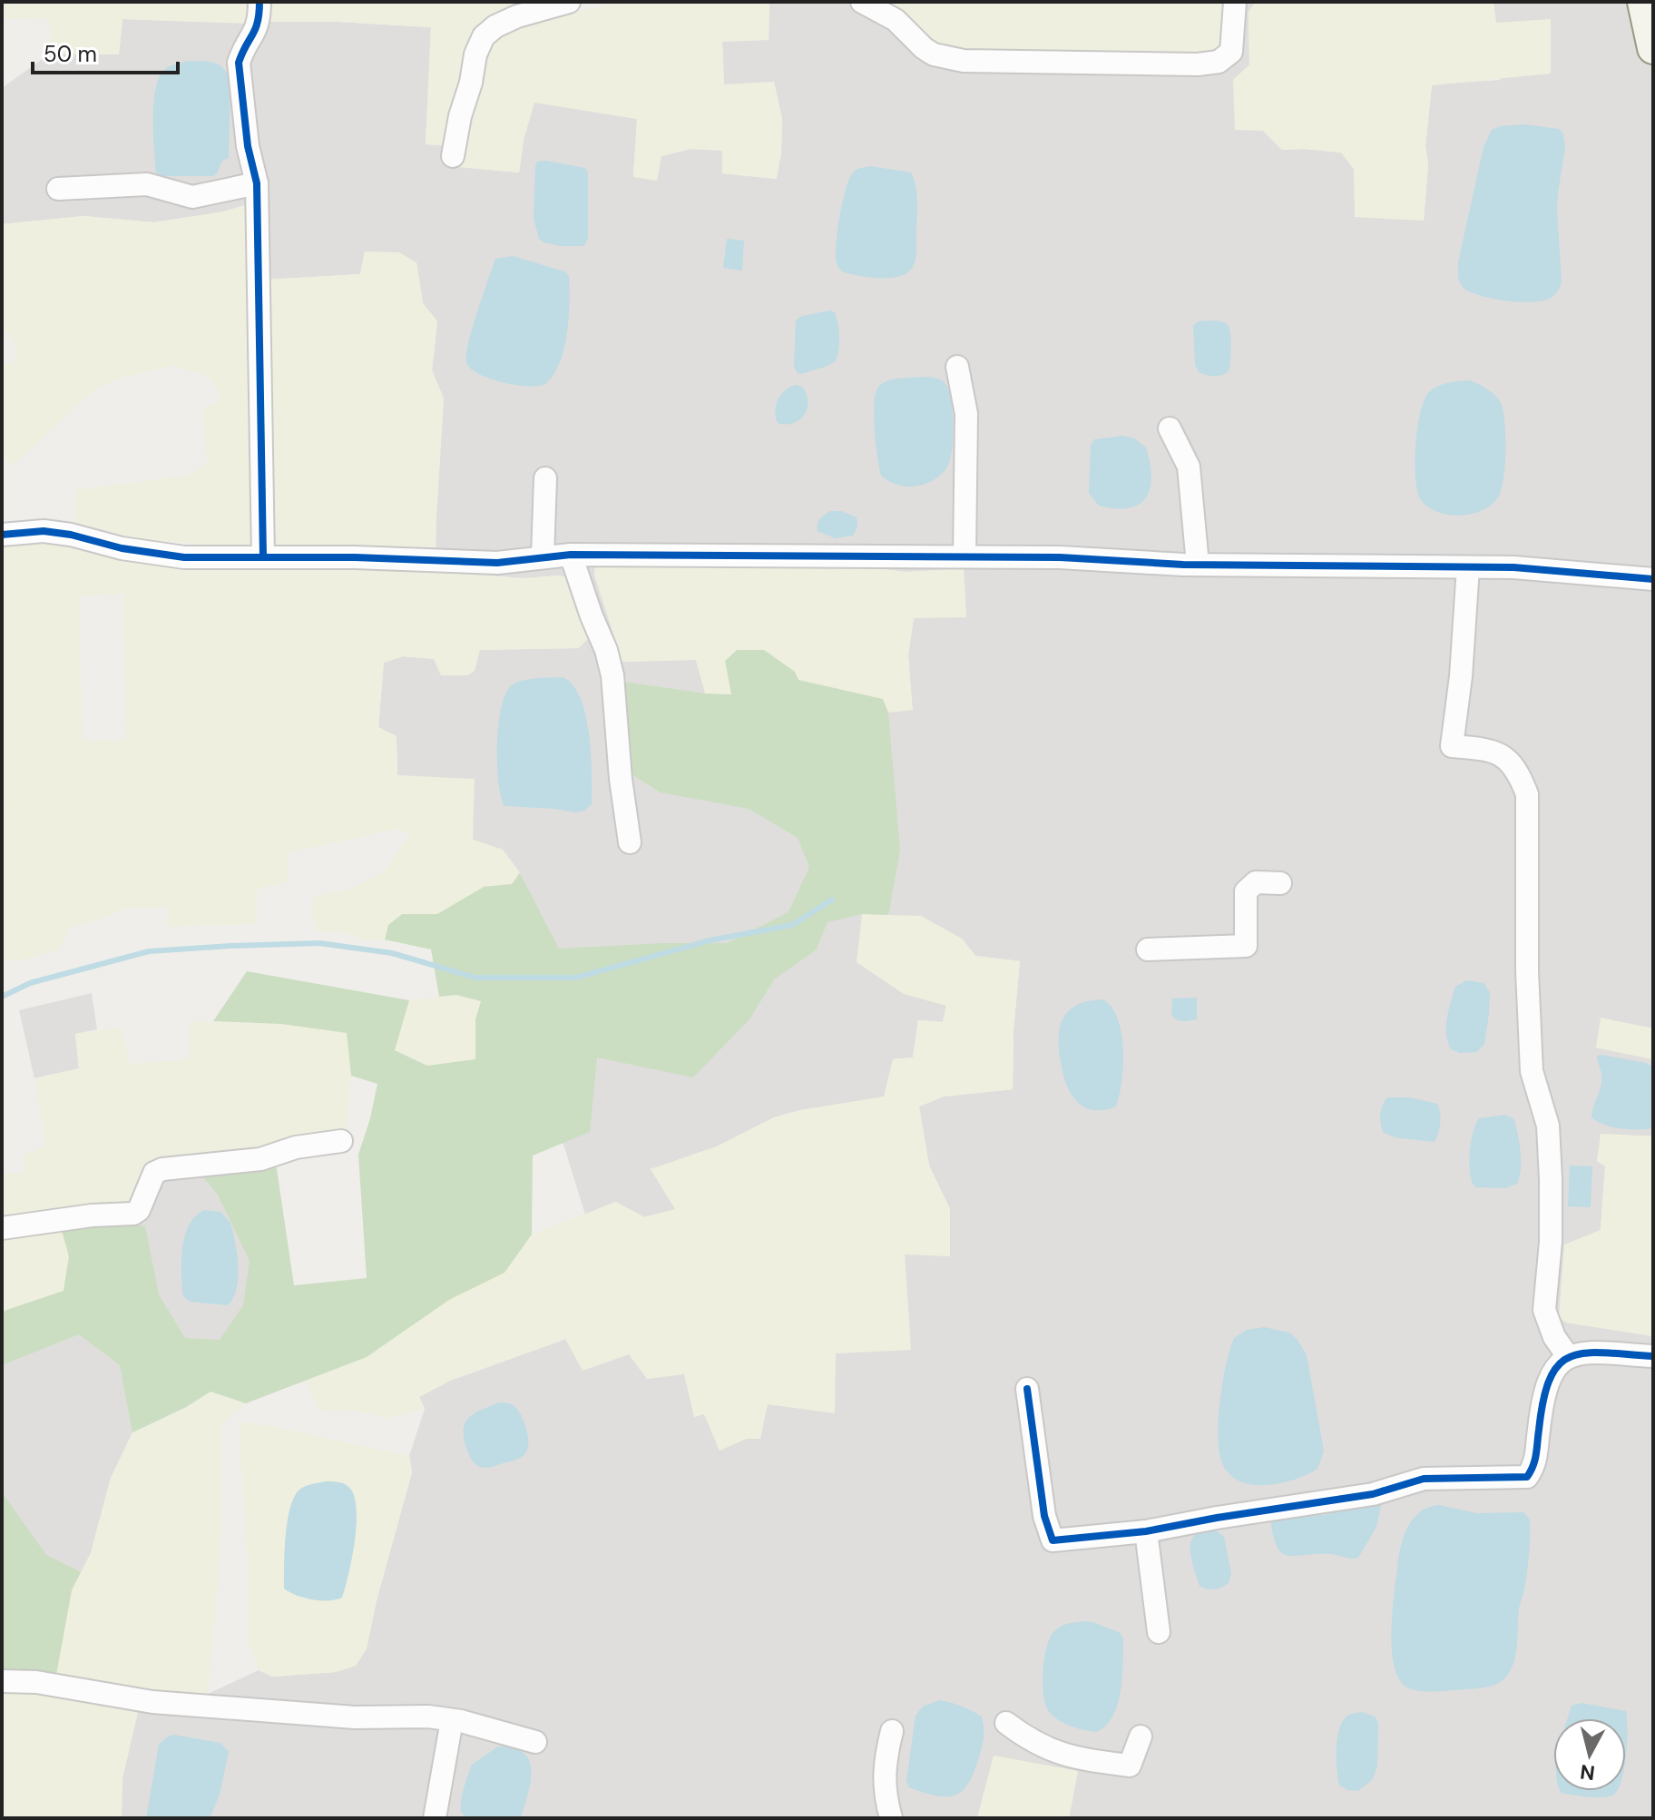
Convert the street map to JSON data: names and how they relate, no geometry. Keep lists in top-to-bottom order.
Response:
{
  "scale_bar": "50 m",
  "north": "bottom"
}
